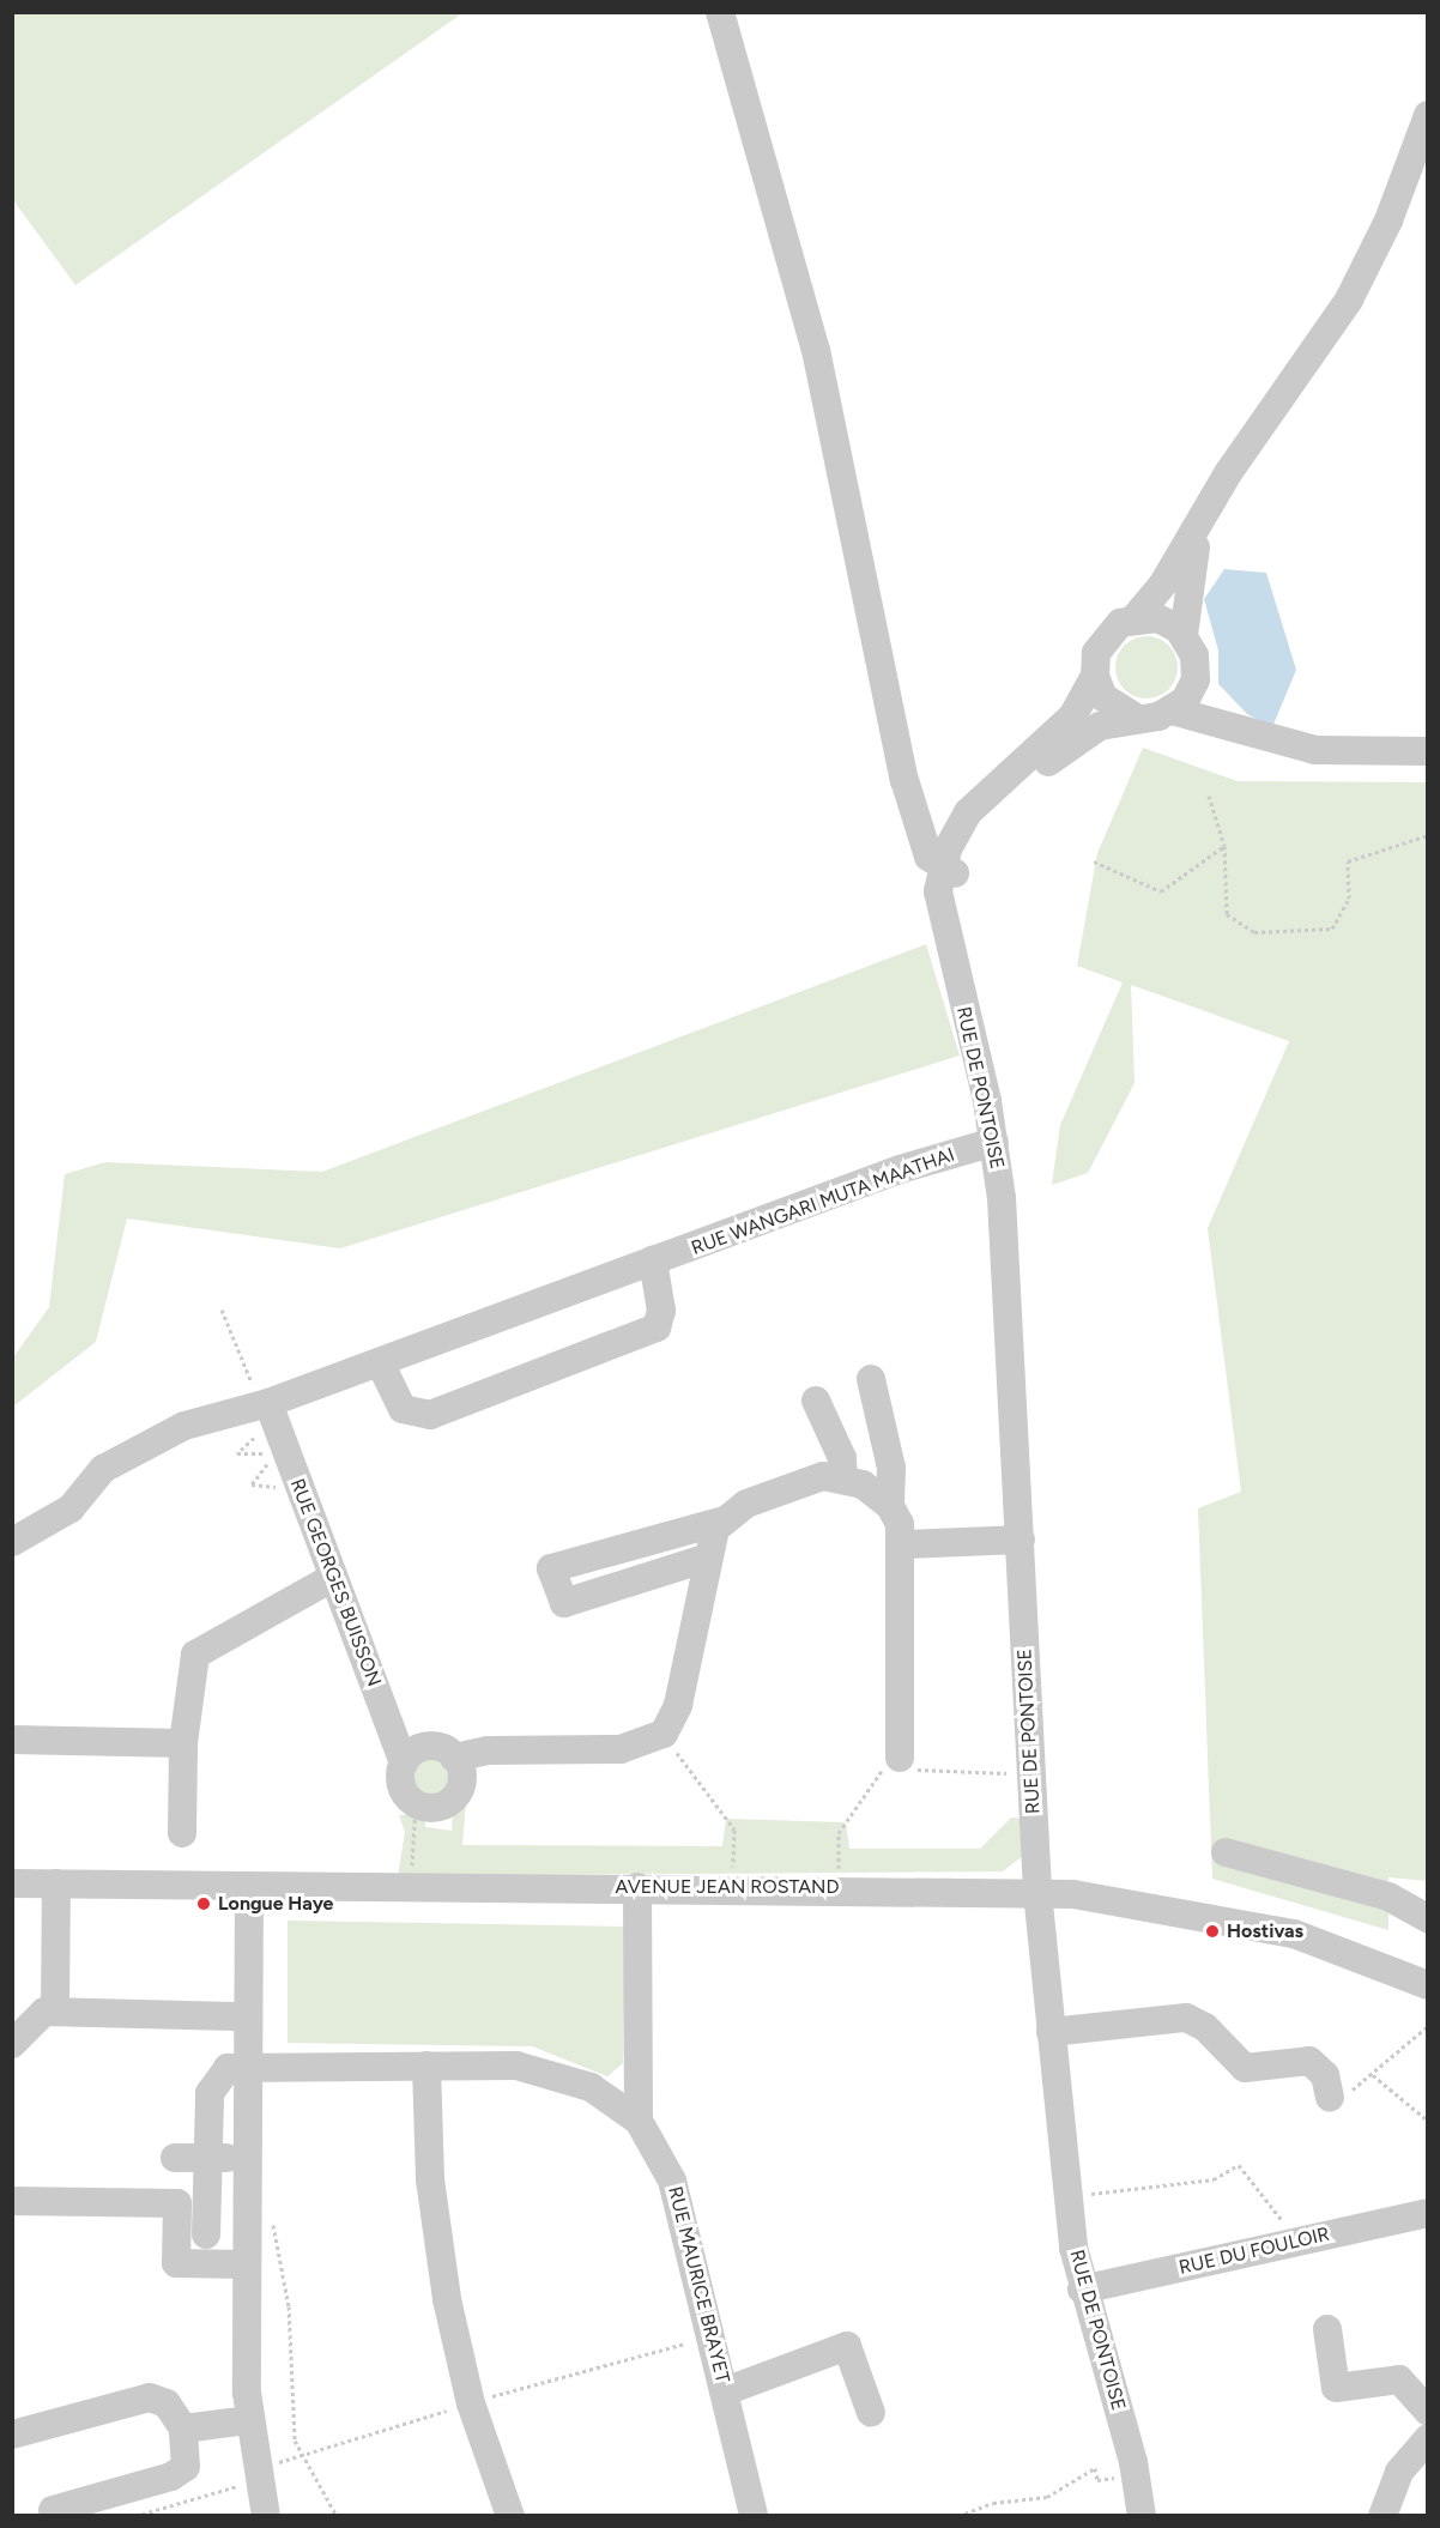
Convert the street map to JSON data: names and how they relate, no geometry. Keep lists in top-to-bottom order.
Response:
{
  "streets": {
    "street": [
      "RUE DE PONTOISE",
      "RUE WANGARI MUTA MAATHAI",
      "RUE GEORGES BUISSON",
      "AVENUE JEAN ROSTAND",
      "RUE DU FOULOIR",
      "RUE MAURICE BRAYET"
    ]
  },
  "crossings": [
    ["RUE DE PONTOISE", "RUE WANGARI MUTA MAATHAI"],
    ["RUE DE PONTOISE", "AVENUE JEAN ROSTAND"],
    ["RUE DE PONTOISE", "RUE DU FOULOIR"],
    ["RUE WANGARI MUTA MAATHAI", "RUE GEORGES BUISSON"]
  ],
  "places": ["Longue Haye", "Hostivas"]
}
